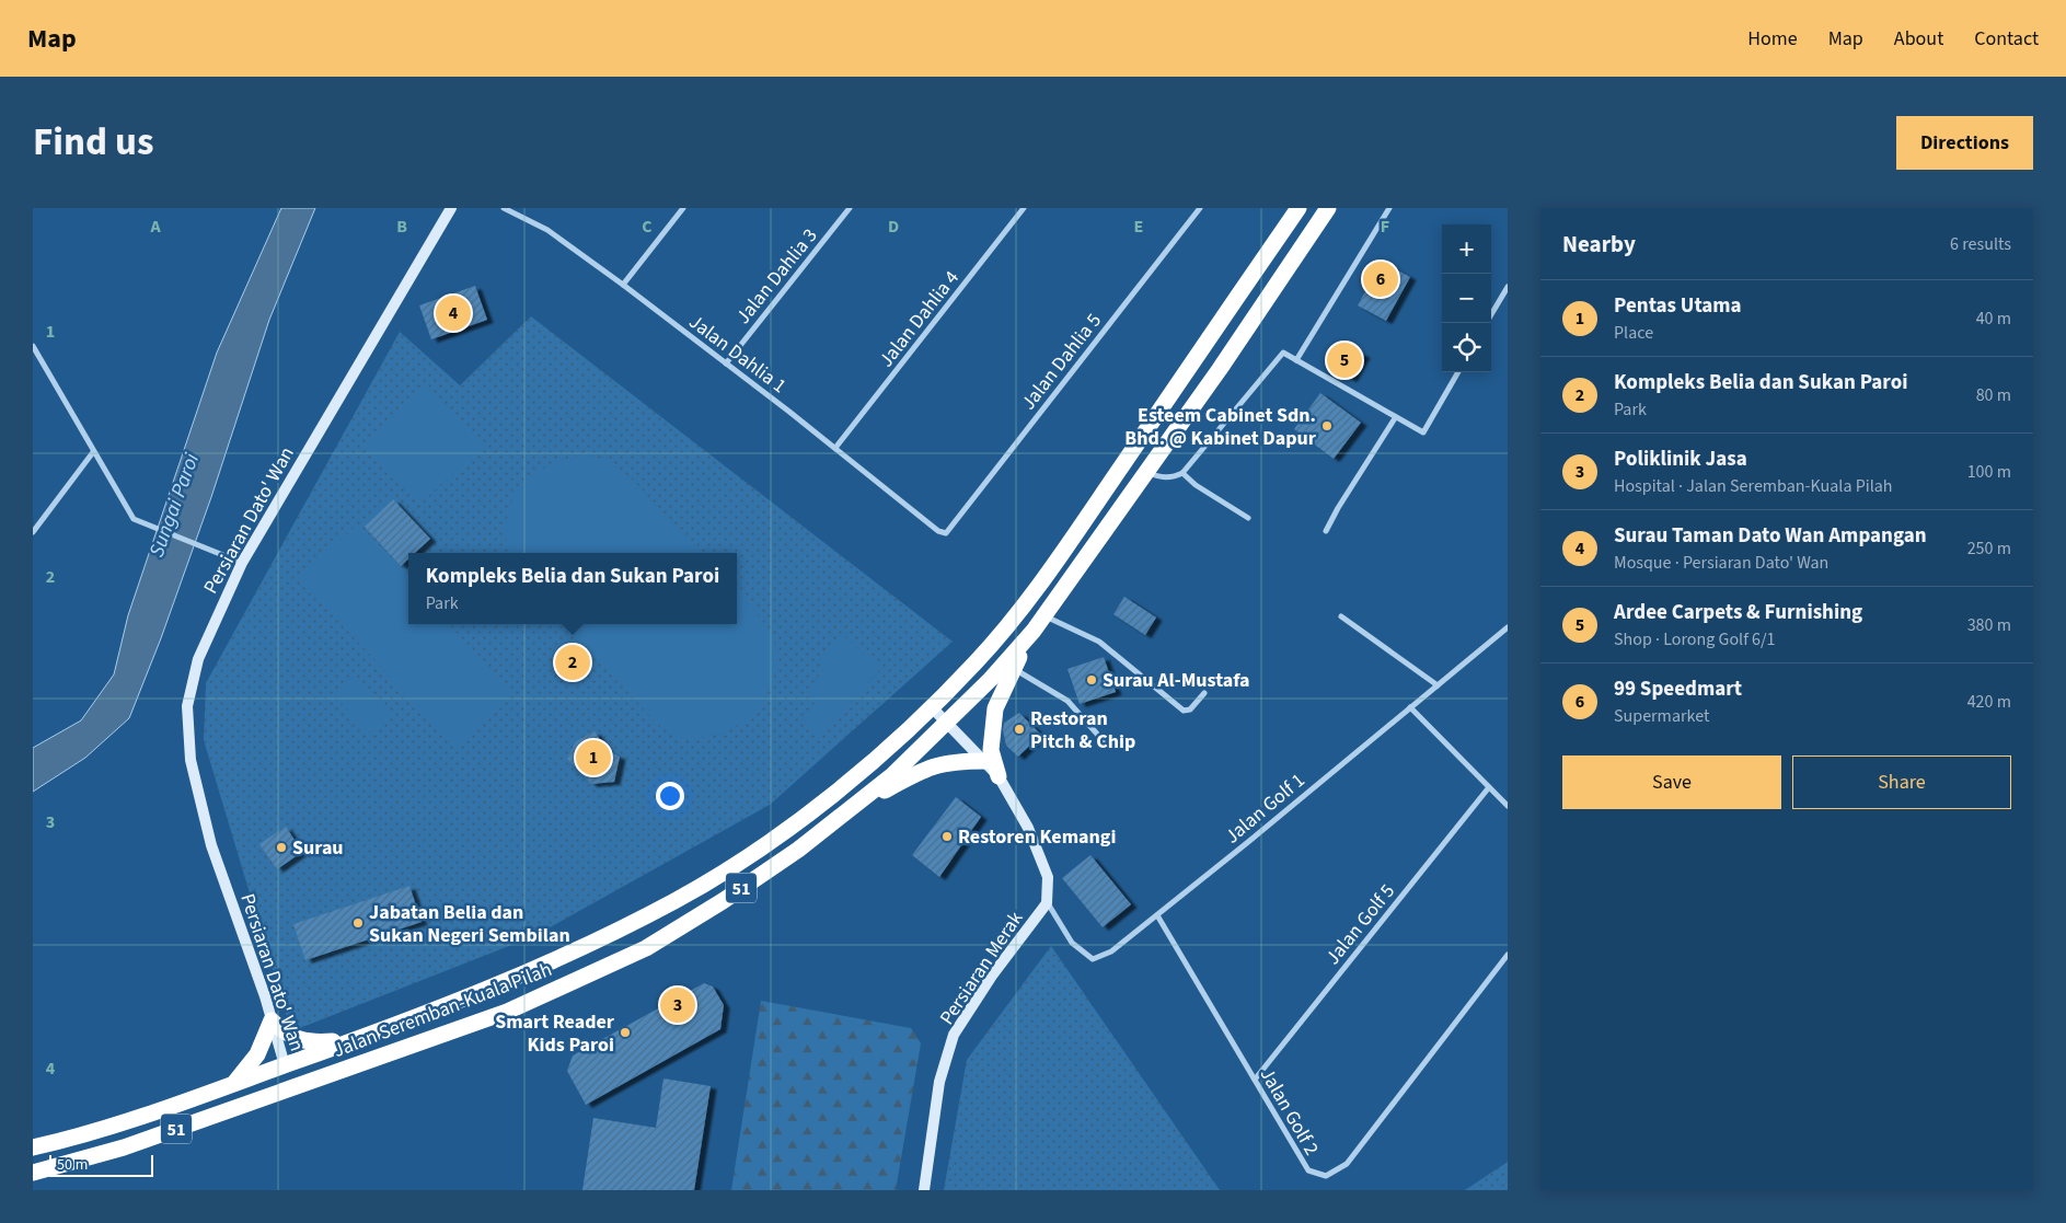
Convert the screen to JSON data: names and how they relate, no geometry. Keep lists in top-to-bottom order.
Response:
{
  "streets": {
    "highway": ["51", "Jalan Seremban-Kuala Pilah"],
    "street": [
      "Jalan Dahlia 3",
      "Jalan Dahlia 4",
      "Jalan Dahlia 1",
      "Jalan Dahlia 5",
      "Persiaran Dato' Wan",
      "Jalan Golf 1",
      "Jalan Golf 5",
      "Persiaran Merak",
      "Jalan Golf 2"
    ]
  },
  "crossings": [
    ["Jalan Dahlia 3", "Jalan Dahlia 1"],
    ["Jalan Dahlia 4", "Jalan Dahlia 1"],
    ["Jalan Dahlia 1", "Jalan Dahlia 5"],
    ["Persiaran Dato' Wan", "Jalan Seremban-Kuala Pilah"],
    ["Jalan Golf 1", "Persiaran Merak"],
    ["Jalan Golf 1", "Jalan Golf 2"],
    ["Jalan Golf 5", "Jalan Golf 2"]
  ],
  "water": ["Sungai Paroi"],
  "places": [
    "Esteem Cabinet Sdn. Bhd. @ Kabinet Dapur",
    "Surau Al-Mustafa",
    "Restoran Pitch & Chip",
    "Restoren Kemangi",
    "Surau",
    "Jabatan Belia dan Sukan Negeri Sembilan",
    "Smart Reader Kids Paroi"
  ],
  "scale_bar": "50 m",
  "page": {
    "header": "Map",
    "nav": [
      "Home",
      "Map",
      "About",
      "Contact"
    ],
    "title": "Find us",
    "buttons": [
      "Directions",
      ["Save", "Share"]
    ],
    "heading": ["Nearby", "6 results"],
    "map_buttons": ["+", "−"],
    "pins": [
      "6",
      "4",
      "5",
      "2",
      "1",
      "3"
    ],
    "list": [
      {
        "mark": "1",
        "name": "Pentas Utama",
        "note": "Place",
        "value": "40 m"
      },
      {
        "mark": "2",
        "name": "Kompleks Belia dan Sukan Paroi",
        "note": "Park",
        "value": "80 m"
      },
      {
        "mark": "3",
        "name": "Poliklinik Jasa",
        "note": "Hospital · Jalan Seremban-Kuala Pilah",
        "value": "100 m"
      },
      {
        "mark": "4",
        "name": "Surau Taman Dato Wan Ampangan",
        "note": "Mosque · Persiaran Dato' Wan",
        "value": "250 m"
      },
      {
        "mark": "5",
        "name": "Ardee Carpets & Furnishing",
        "note": "Shop · Lorong Golf 6/1",
        "value": "380 m"
      },
      {
        "mark": "6",
        "name": "99 Speedmart",
        "note": "Supermarket",
        "value": "420 m"
      }
    ],
    "popup": ["Kompleks Belia dan Sukan Paroi", "Park"],
    "scale": "50 m"
  },
  "grid": {
    "columns": [
      "A",
      "B",
      "C",
      "D",
      "E",
      "F"
    ],
    "rows": [
      "1",
      "2",
      "3",
      "4"
    ]
  }
}
